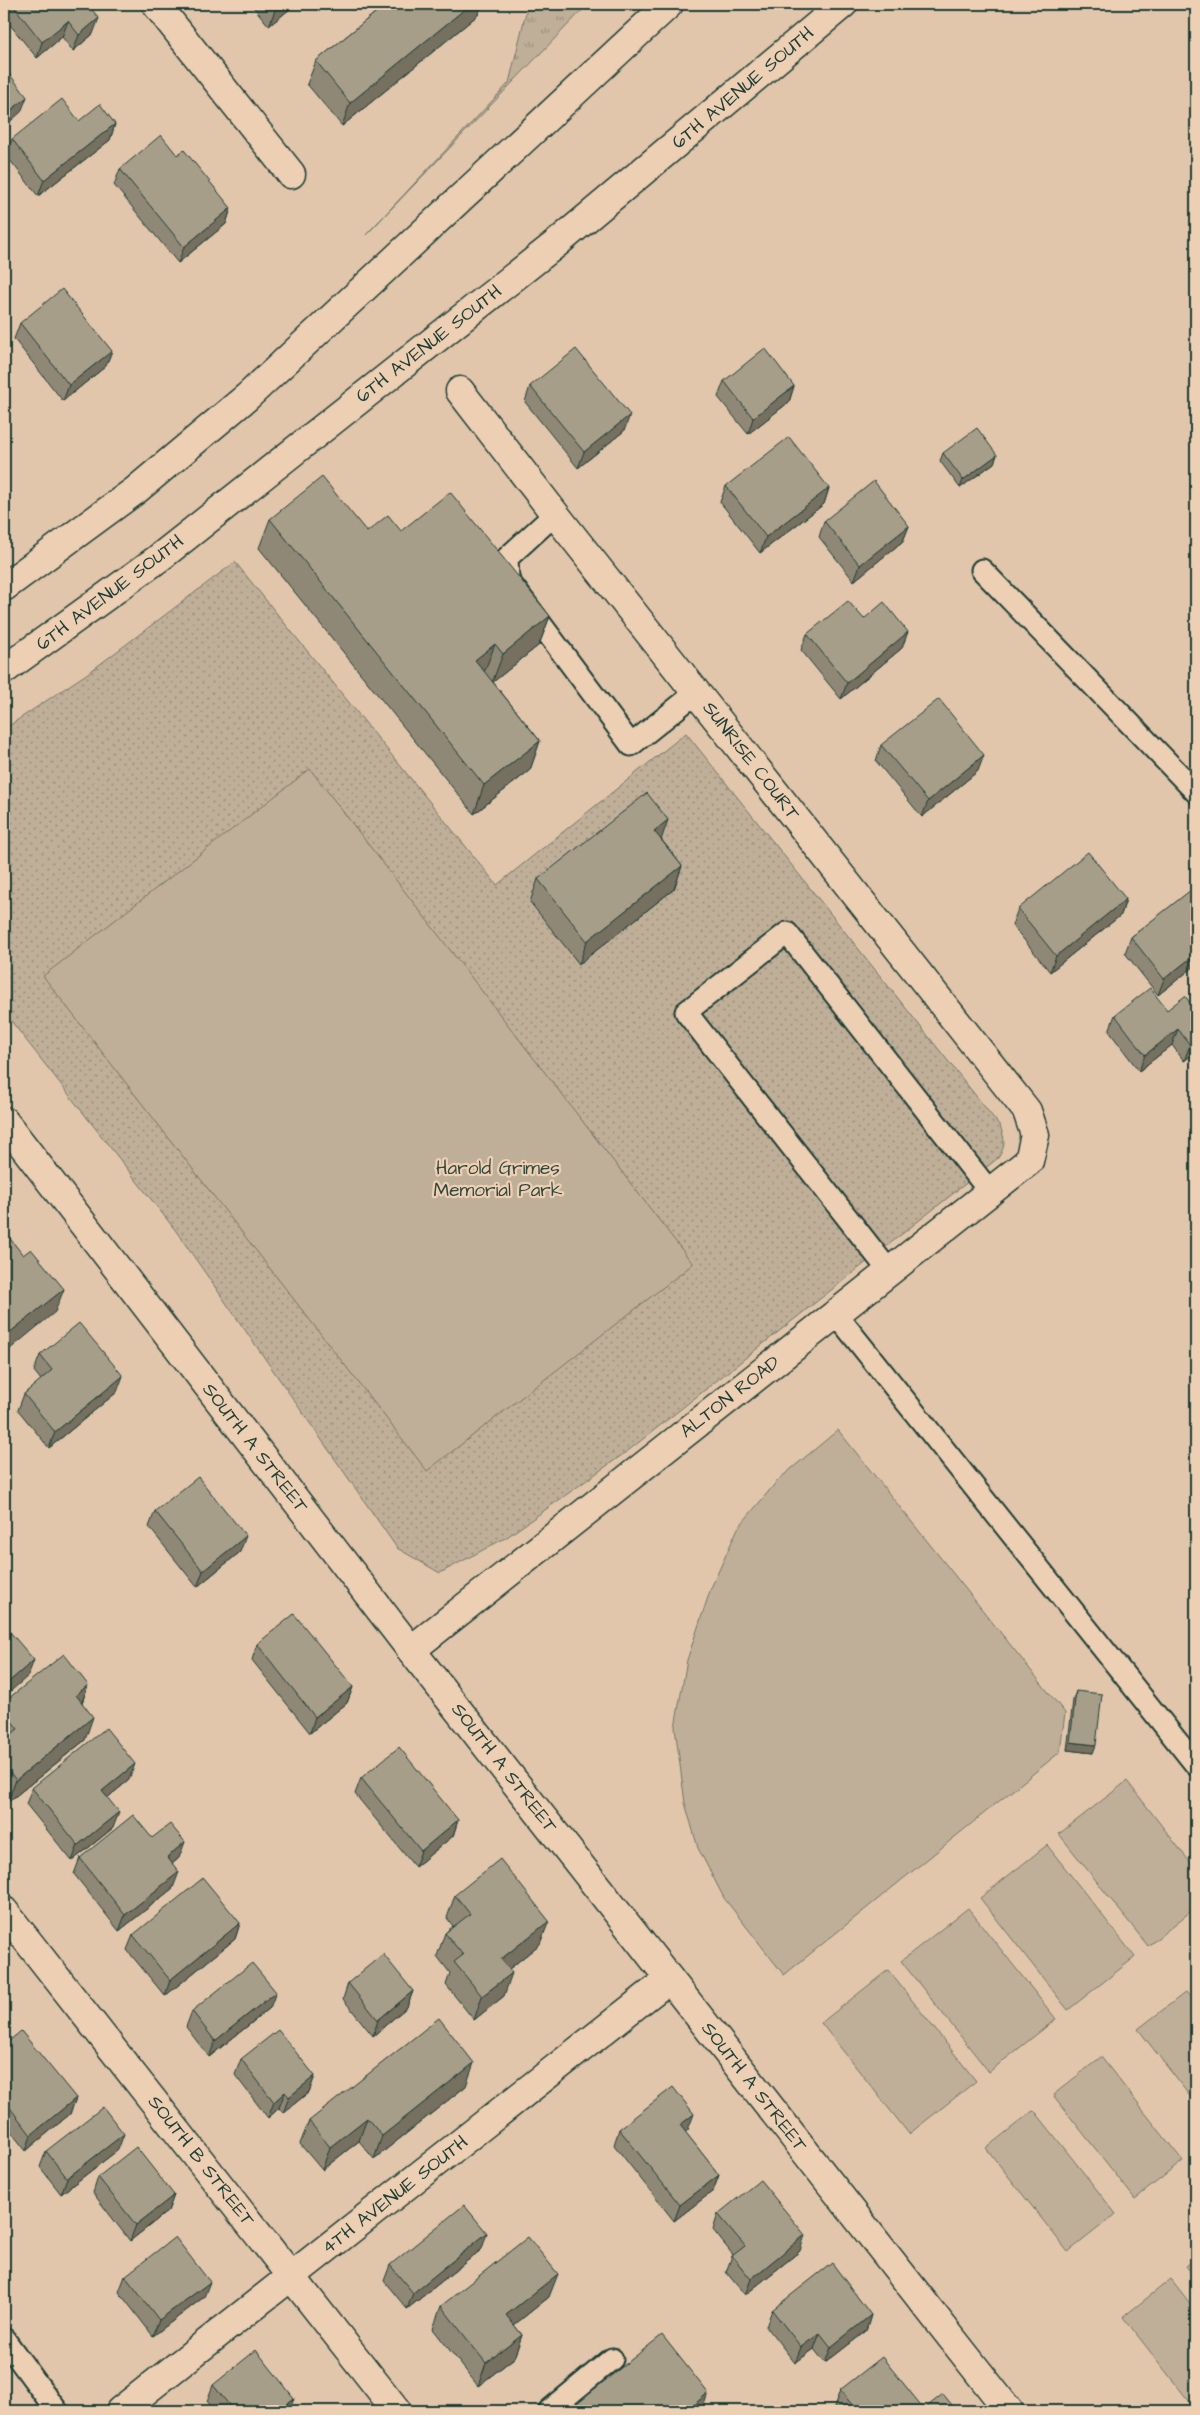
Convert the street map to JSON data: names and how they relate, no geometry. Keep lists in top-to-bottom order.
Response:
{
  "streets": {
    "street": [
      "6TH AVENUE SOUTH",
      "SUNRISE COURT",
      "ALTON ROAD",
      "SOUTH A STREET",
      "SOUTH B STREET",
      "4TH AVENUE SOUTH"
    ]
  },
  "crossings": [
    ["SUNRISE COURT", "ALTON ROAD"],
    ["ALTON ROAD", "SOUTH A STREET"],
    ["SOUTH A STREET", "4TH AVENUE SOUTH"],
    ["SOUTH B STREET", "4TH AVENUE SOUTH"]
  ],
  "parks": ["Harold Grimes Memorial Park"]
}
